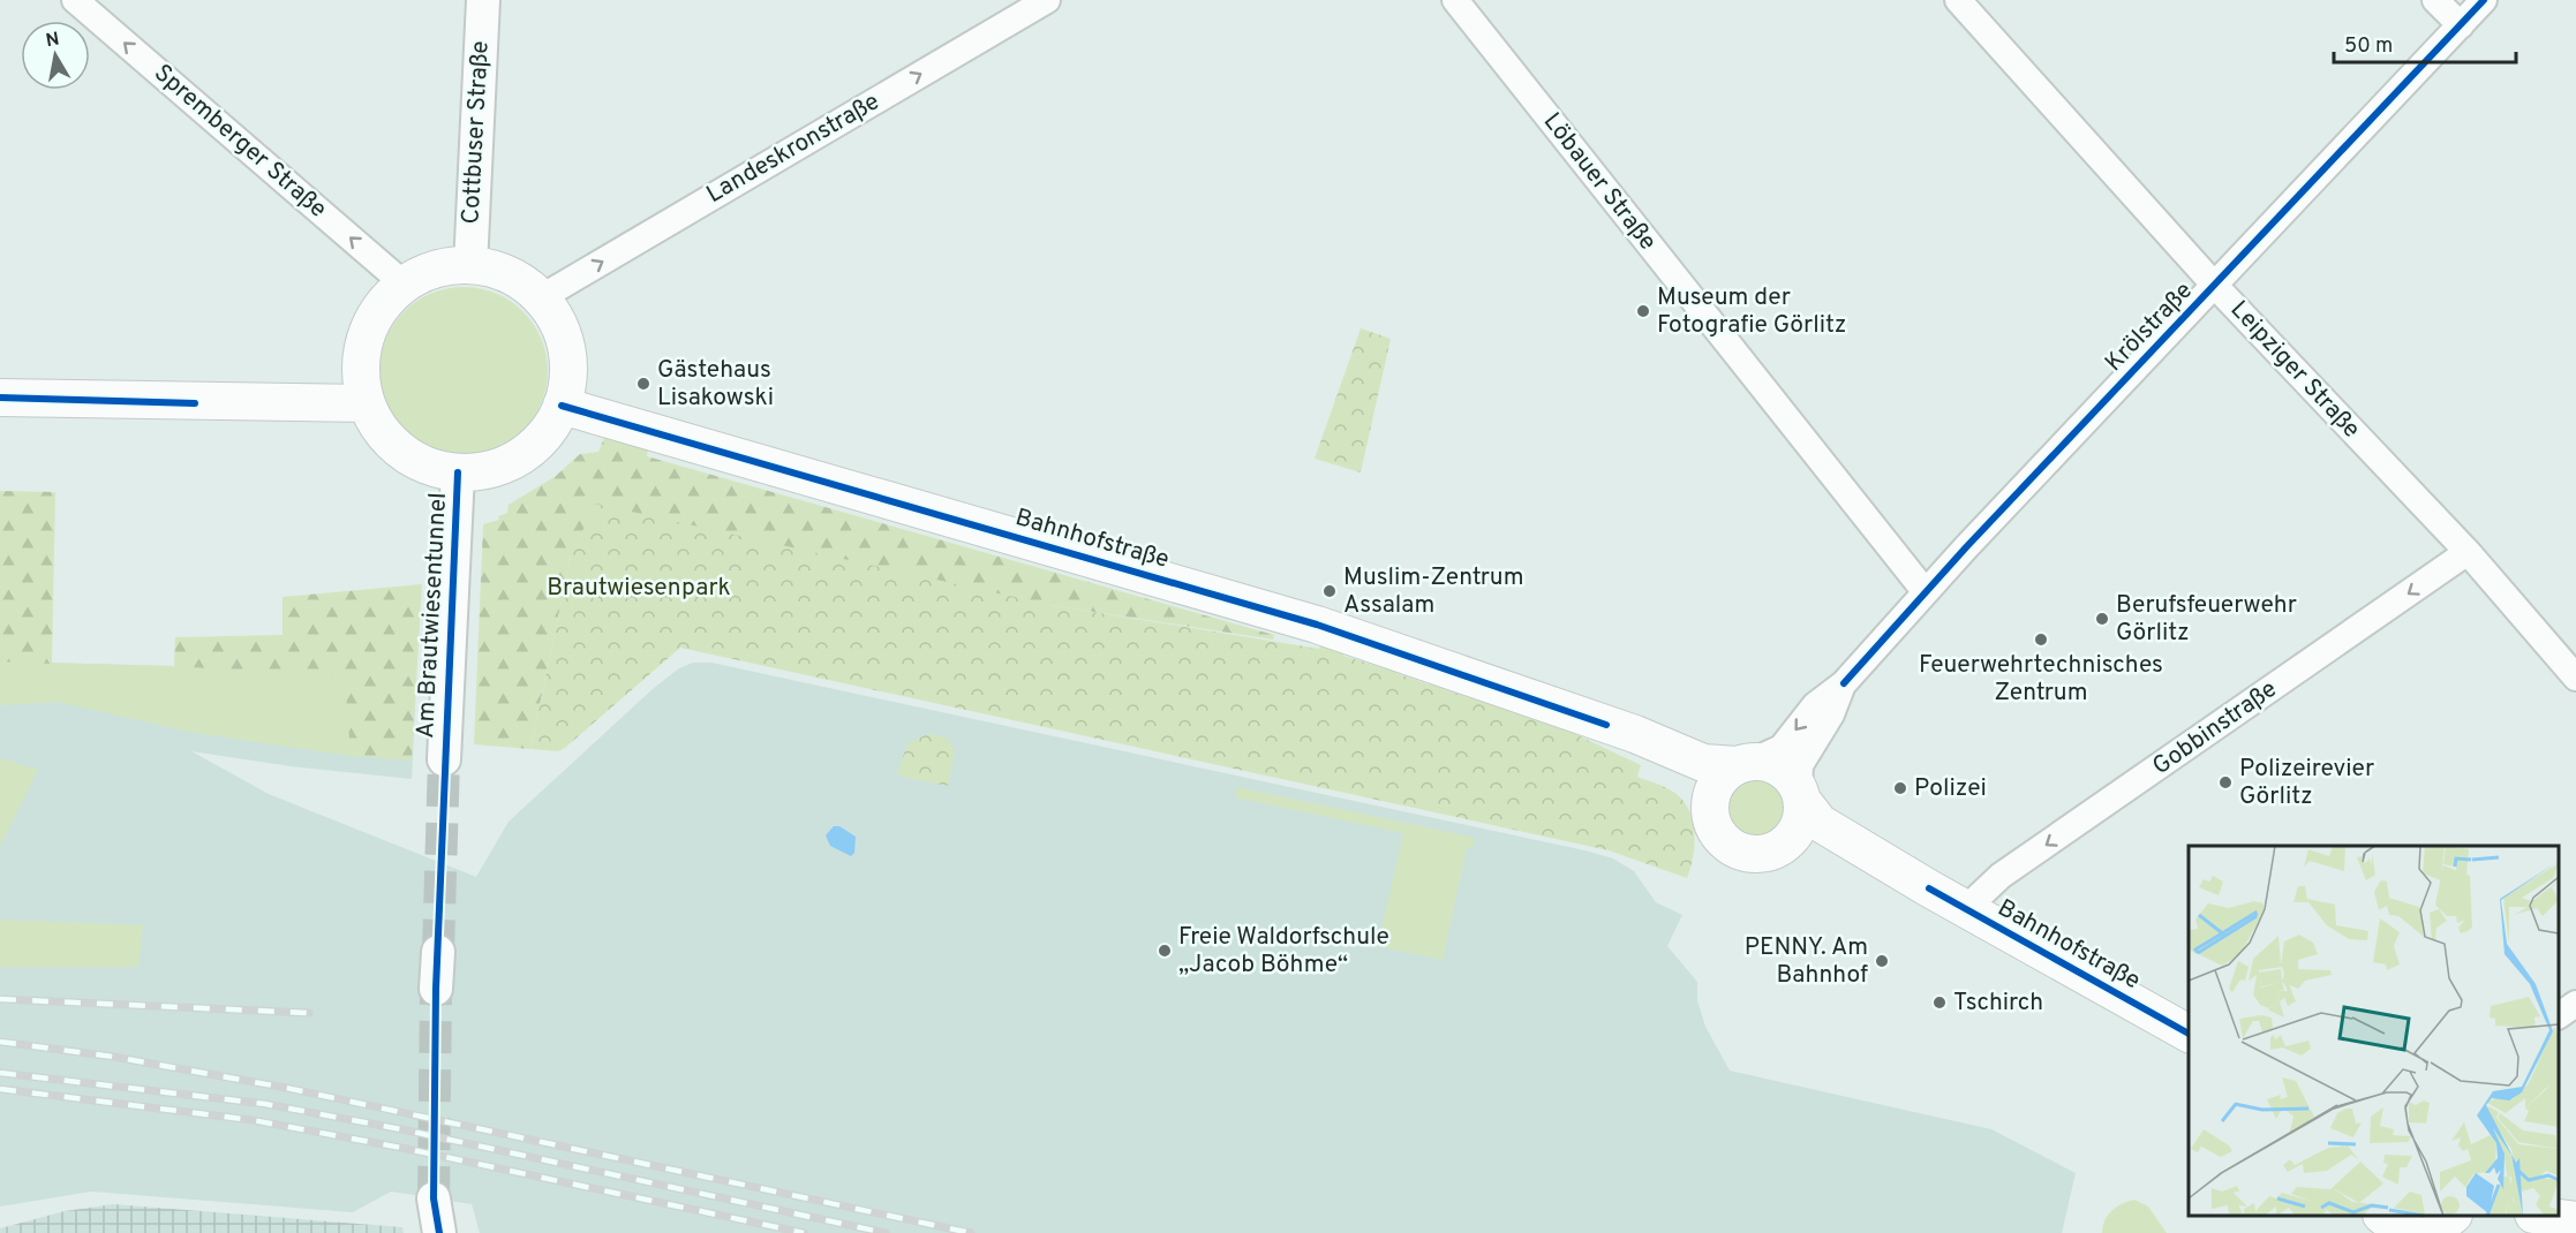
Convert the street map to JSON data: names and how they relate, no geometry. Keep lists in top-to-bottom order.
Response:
{
  "streets": {
    "main road": ["Krölstraße", "Bahnhofstraße"],
    "street": [
      "Cottbuser Straße",
      "Spremberger Straße",
      "Landeskronstraße",
      "Löbauer Straße",
      "Leipziger Straße",
      "Am Brautwiesentunnel",
      "Gobbinstraße"
    ]
  },
  "crossings": [
    ["Cottbuser Straße", "Spremberger Straße"],
    ["Cottbuser Straße", "Landeskronstraße"],
    ["Cottbuser Straße", "Bahnhofstraße"],
    ["Cottbuser Straße", "Am Brautwiesentunnel"],
    ["Spremberger Straße", "Landeskronstraße"],
    ["Spremberger Straße", "Bahnhofstraße"],
    ["Spremberger Straße", "Am Brautwiesentunnel"],
    ["Landeskronstraße", "Bahnhofstraße"],
    ["Landeskronstraße", "Am Brautwiesentunnel"],
    ["Löbauer Straße", "Krölstraße"],
    ["Krölstraße", "Leipziger Straße"],
    ["Krölstraße", "Bahnhofstraße"],
    ["Leipziger Straße", "Gobbinstraße"],
    ["Bahnhofstraße", "Am Brautwiesentunnel"],
    ["Bahnhofstraße", "Gobbinstraße"]
  ],
  "one_way": ["Spremberger Straße", "Landeskronstraße", "Gobbinstraße"],
  "parks": ["Brautwiesenpark"],
  "places": [
    "Museum der Fotografie Görlitz",
    "Gästehaus Lisakowski",
    "Muslim-Zentrum Assalam",
    "Berufsfeuerwehr Görlitz",
    "Feuerwehrtechnisches Zentrum",
    "Polizeirevier Görlitz",
    "Polizei",
    "Freie Waldorfschule „Jacob Böhme“",
    "PENNY. Am Bahnhof",
    "Tschirch"
  ],
  "scale_bar": "50 m",
  "north": "top"
}
